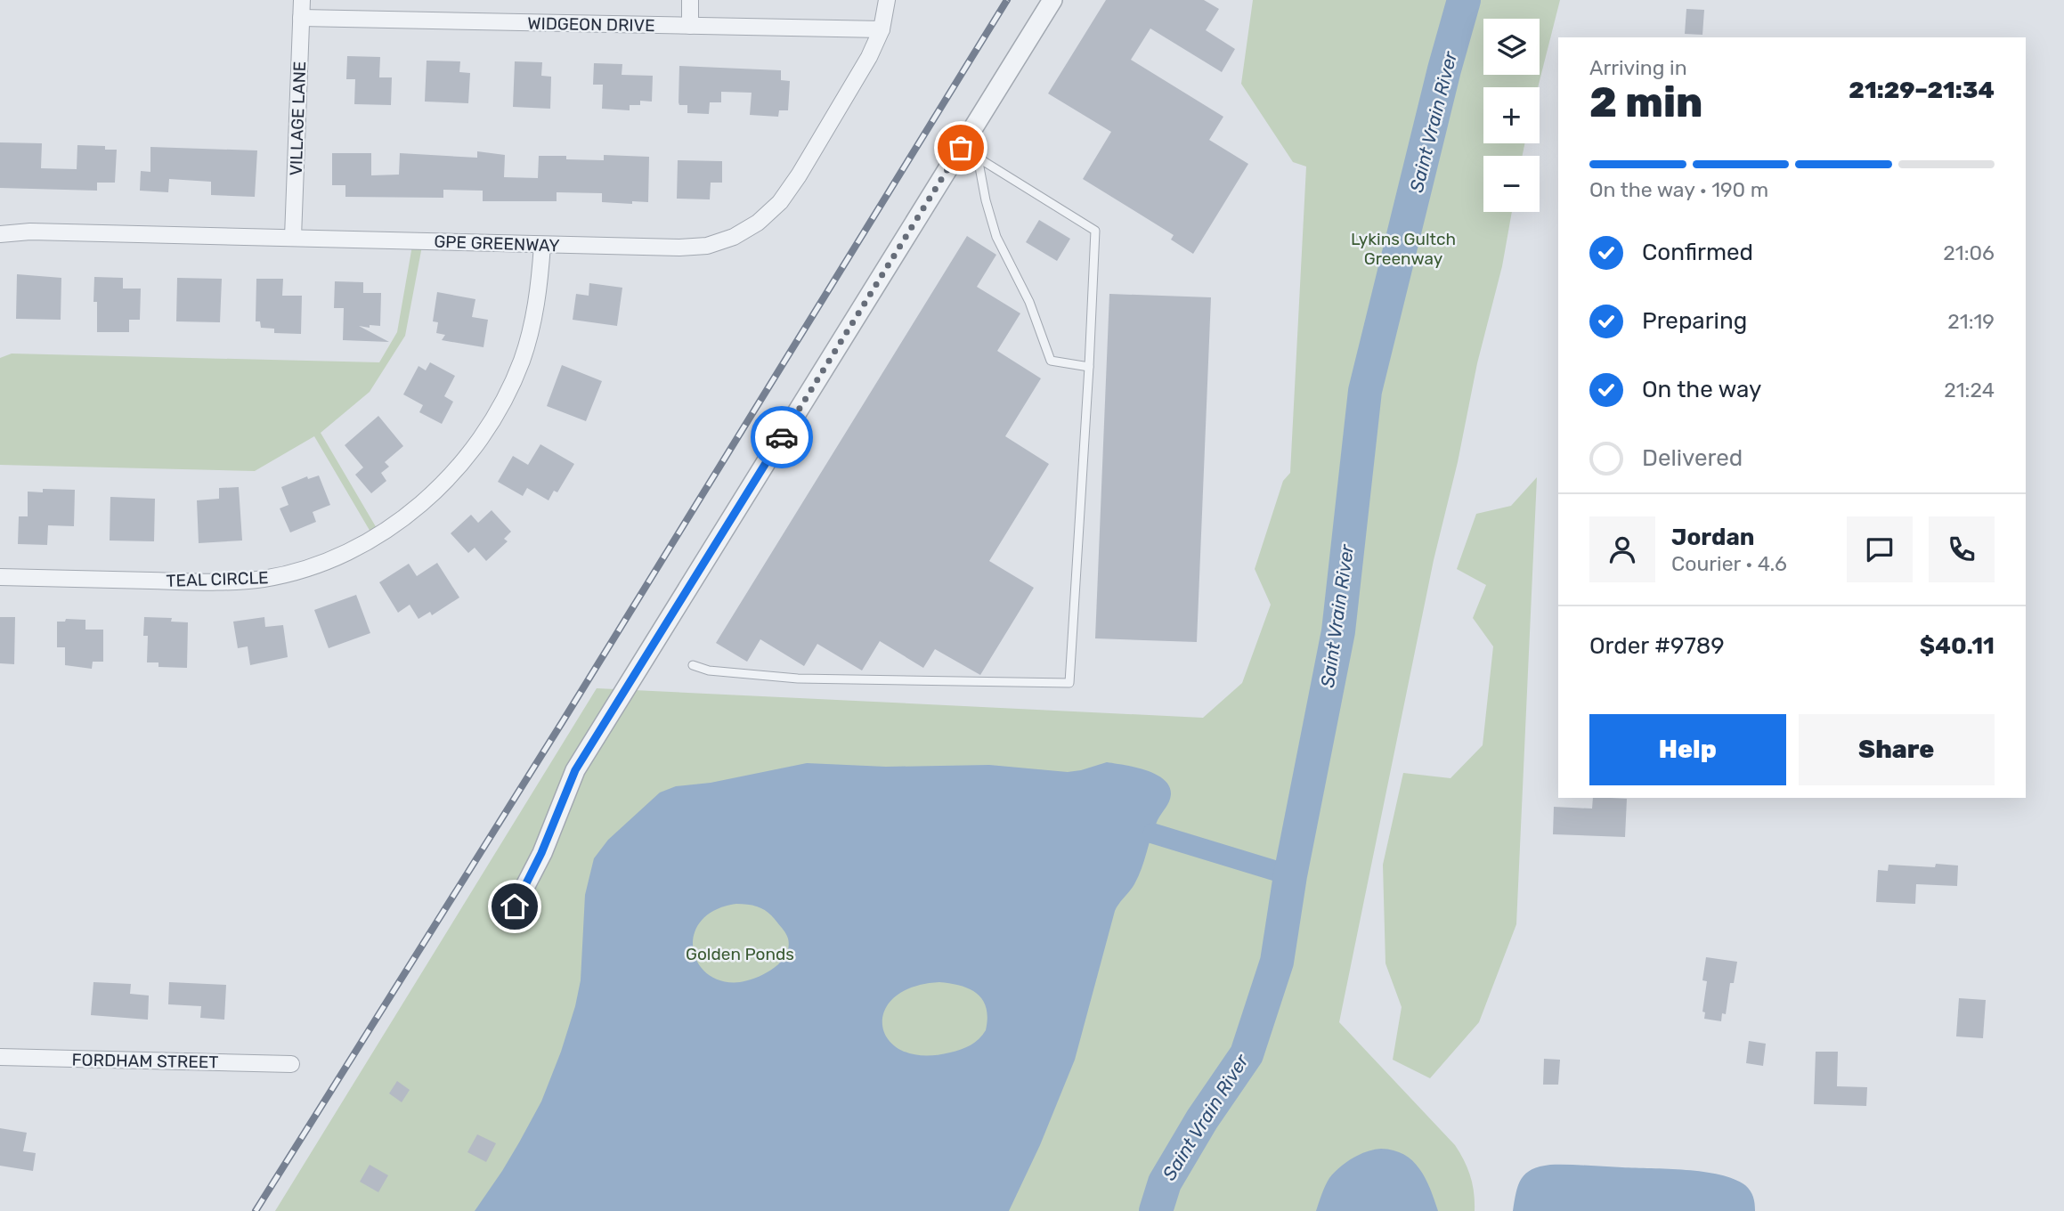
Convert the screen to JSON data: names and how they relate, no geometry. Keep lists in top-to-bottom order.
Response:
{
  "streets": {
    "street": [
      "WIDGEON DRIVE",
      "VILLAGE LANE",
      "GPE GREENWAY",
      "TEAL CIRCLE",
      "FORDHAM STREET"
    ]
  },
  "crossings": [
    ["WIDGEON DRIVE", "VILLAGE LANE"],
    ["WIDGEON DRIVE", "GPE GREENWAY"],
    ["VILLAGE LANE", "GPE GREENWAY"],
    ["GPE GREENWAY", "TEAL CIRCLE"]
  ],
  "water": ["Saint Vrain River"],
  "parks": ["Lykins Gultch Greenway", "Golden Ponds"],
  "page": {
    "map_buttons": ["+", "−"],
    "heading": ["2 min", "Arriving in", "21:29–21:34"],
    "panel": [
      "Jordan",
      "Courier · 4.6",
      "Order #9789",
      "$40.11"
    ],
    "bar": "On the way · 190 m",
    "list": [
      ["Confirmed", "21:06"],
      ["Preparing", "21:19"],
      ["On the way", "21:24"],
      "Delivered"
    ],
    "buttons": ["Help", "Share"]
  }
}
